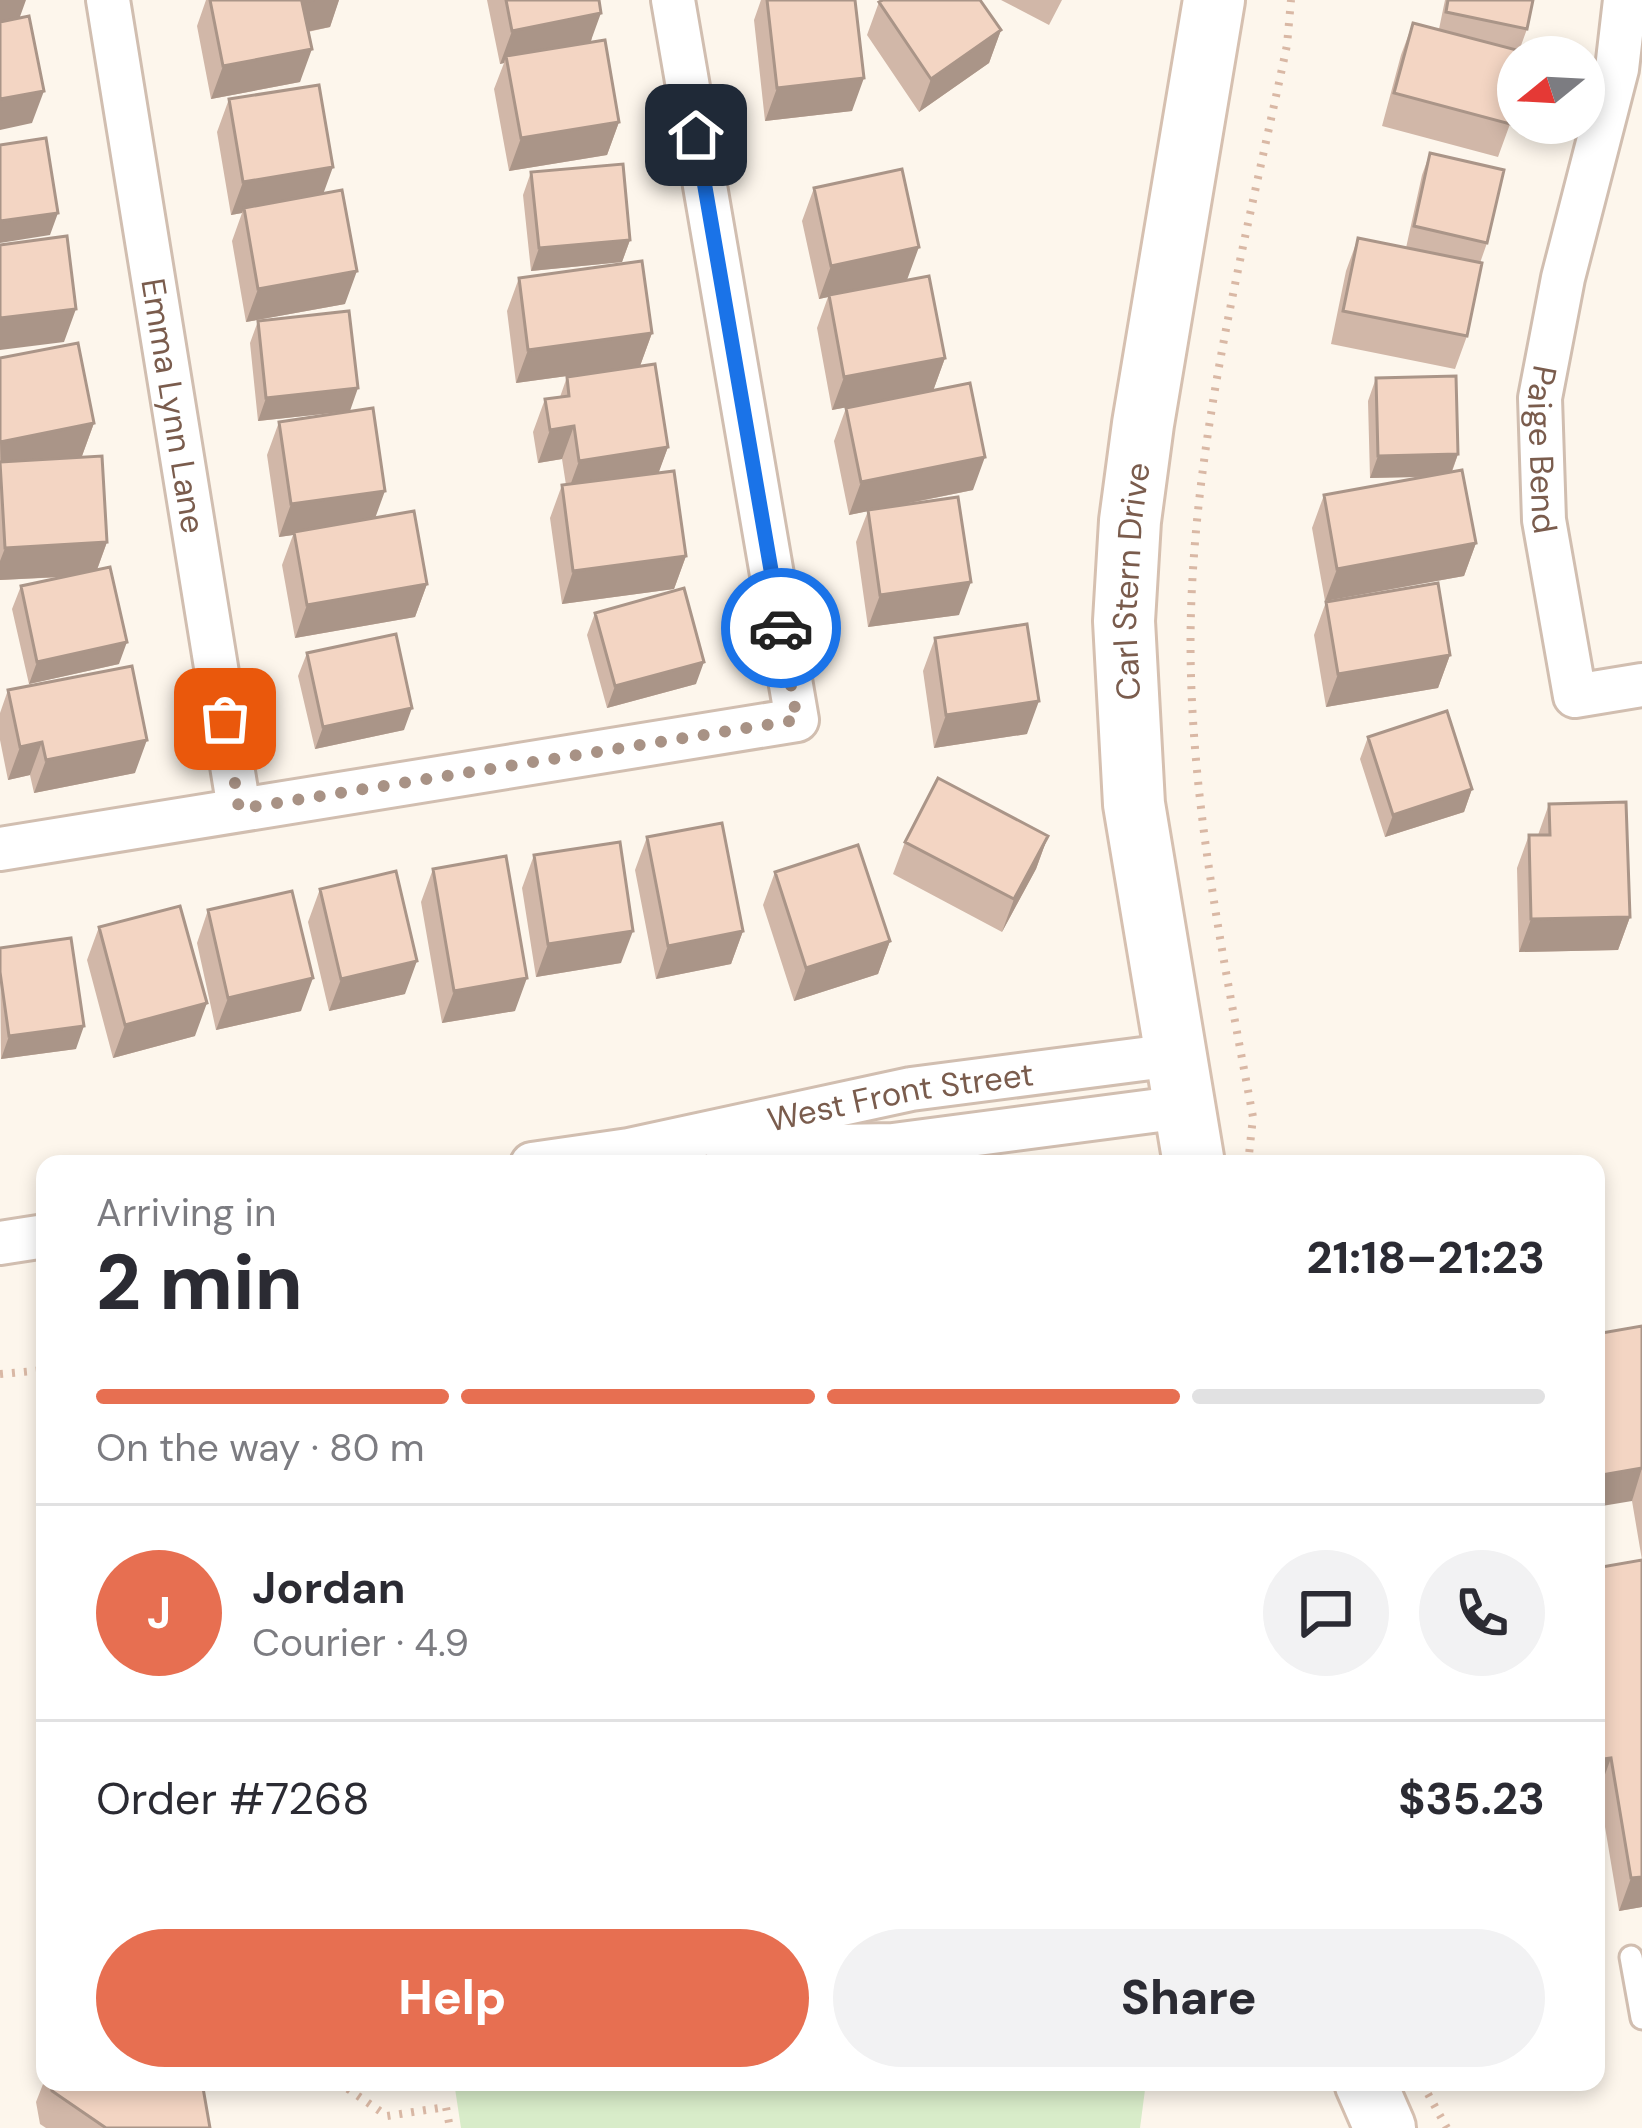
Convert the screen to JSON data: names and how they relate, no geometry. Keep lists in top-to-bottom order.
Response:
{
  "streets": {
    "street": [
      "Emma Lynn Lane",
      "Paige Bend",
      "Carl Stern Drive",
      "West Front Street"
    ]
  },
  "crossings": [
    ["Carl Stern Drive", "West Front Street"]
  ],
  "north": "left",
  "page": {
    "heading": ["2 min", "Arriving in", "21:18–21:23"],
    "panel": [
      "Jordan",
      "Courier · 4.9",
      "Order #7268",
      "$35.23"
    ],
    "bar": "On the way · 80 m",
    "round": "J",
    "buttons": ["Help", "Share"]
  }
}
